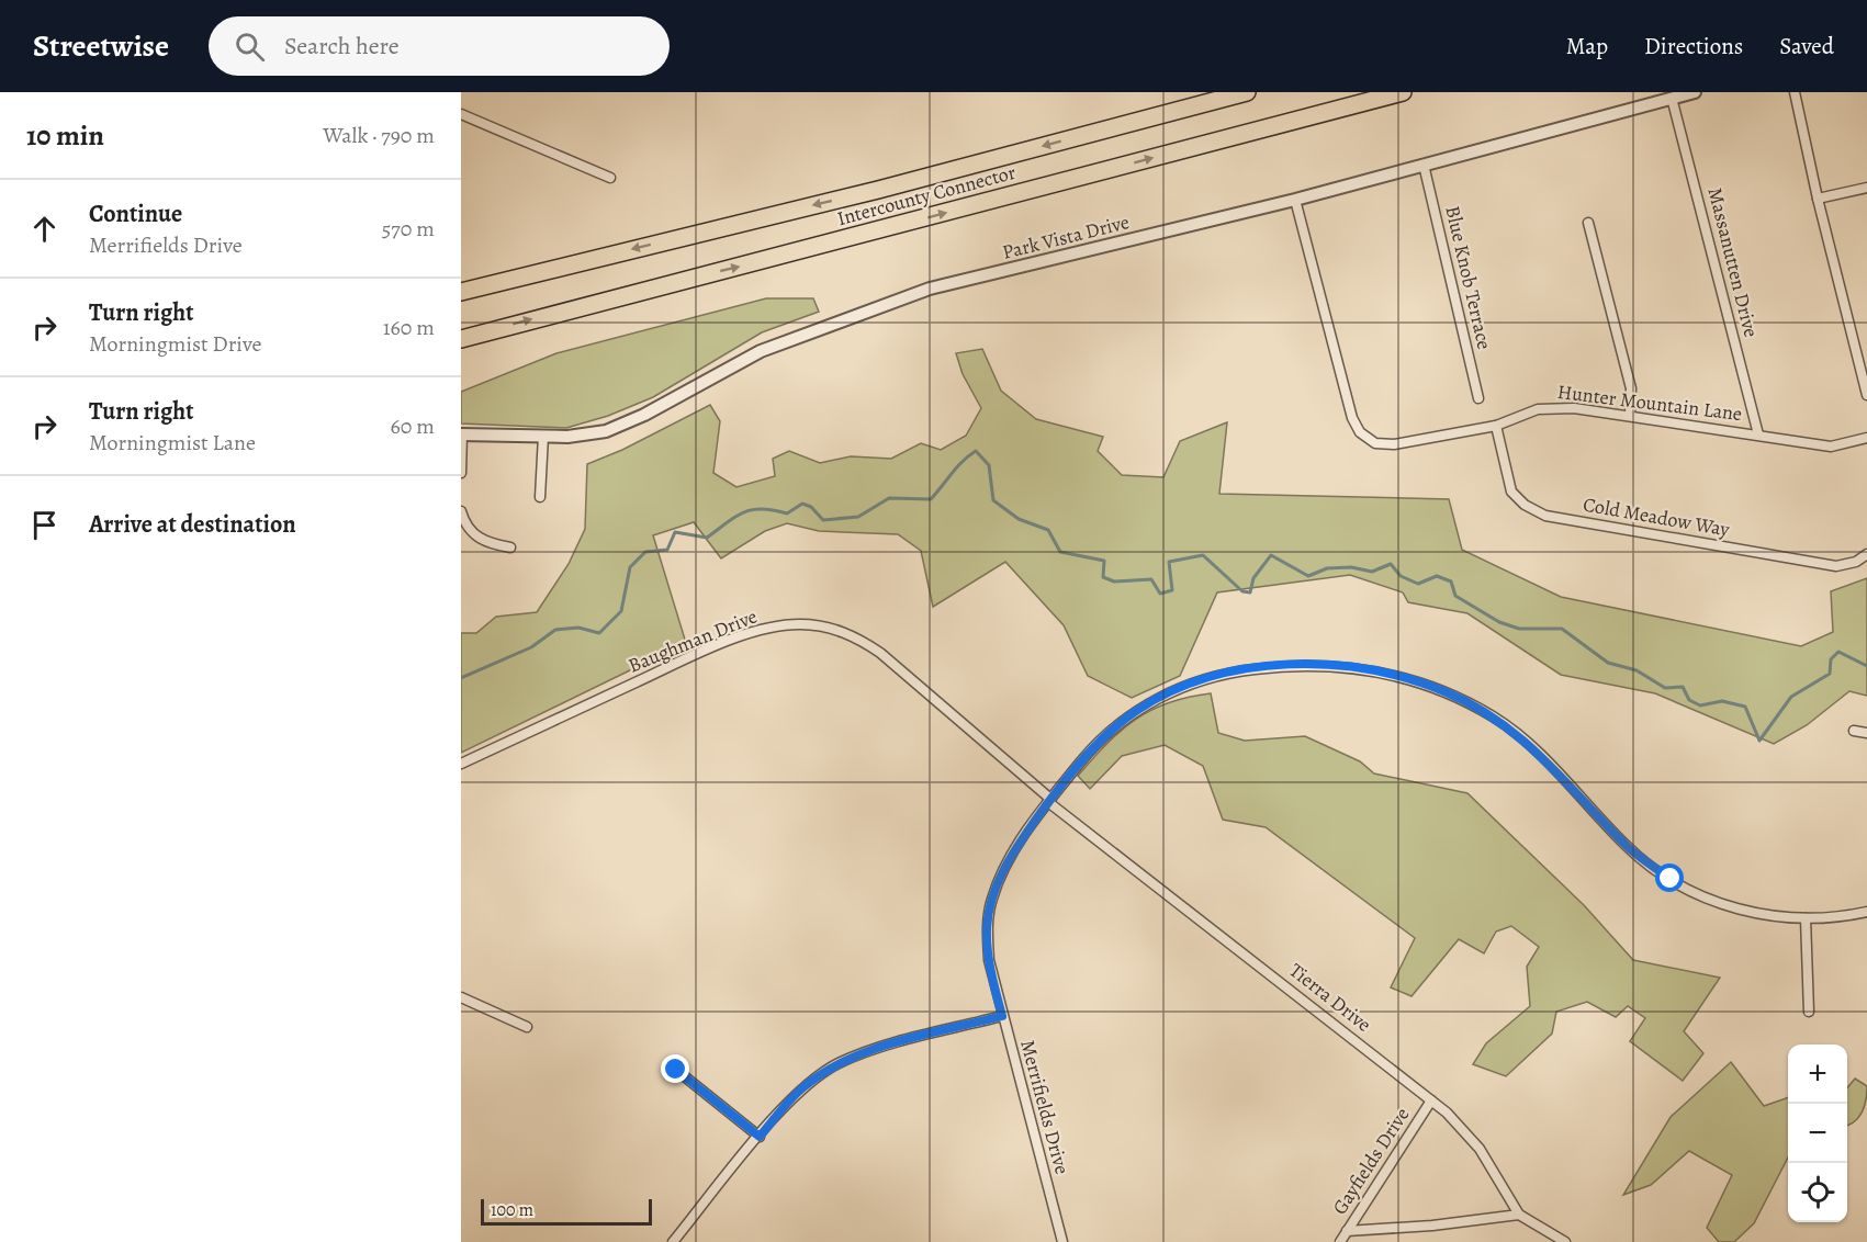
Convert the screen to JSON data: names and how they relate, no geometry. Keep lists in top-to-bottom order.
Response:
{
  "streets": {
    "highway": ["Intercounty Connector"],
    "street": [
      "Park Vista Drive",
      "Massanutten Drive",
      "Blue Knob Terrace",
      "Hunter Mountain Lane",
      "Cold Meadow Way",
      "Baughman Drive",
      "Tierra Drive",
      "Merrifields Drive",
      "Gayfields Drive"
    ]
  },
  "crossings": [
    ["Park Vista Drive", "Massanutten Drive"],
    ["Park Vista Drive", "Blue Knob Terrace"],
    ["Park Vista Drive", "Hunter Mountain Lane"],
    ["Massanutten Drive", "Hunter Mountain Lane"],
    ["Hunter Mountain Lane", "Cold Meadow Way"],
    ["Baughman Drive", "Tierra Drive"],
    ["Baughman Drive", "Merrifields Drive"],
    ["Tierra Drive", "Merrifields Drive"],
    ["Tierra Drive", "Gayfields Drive"]
  ],
  "scale_bar": "100 m",
  "page": {
    "header": "Streetwise",
    "search": "Search here",
    "nav": ["Map", "Directions", "Saved"],
    "heading": ["10 min", "Walk · 790 m"],
    "list": [
      ["Continue", "Merrifields Drive", "570 m"],
      ["Turn right", "Morningmist Drive", "160 m"],
      ["Turn right", "Morningmist Lane", "60 m"],
      "Arrive at destination"
    ],
    "map_buttons": ["+", "−"],
    "scale": "100 m"
  }
}
